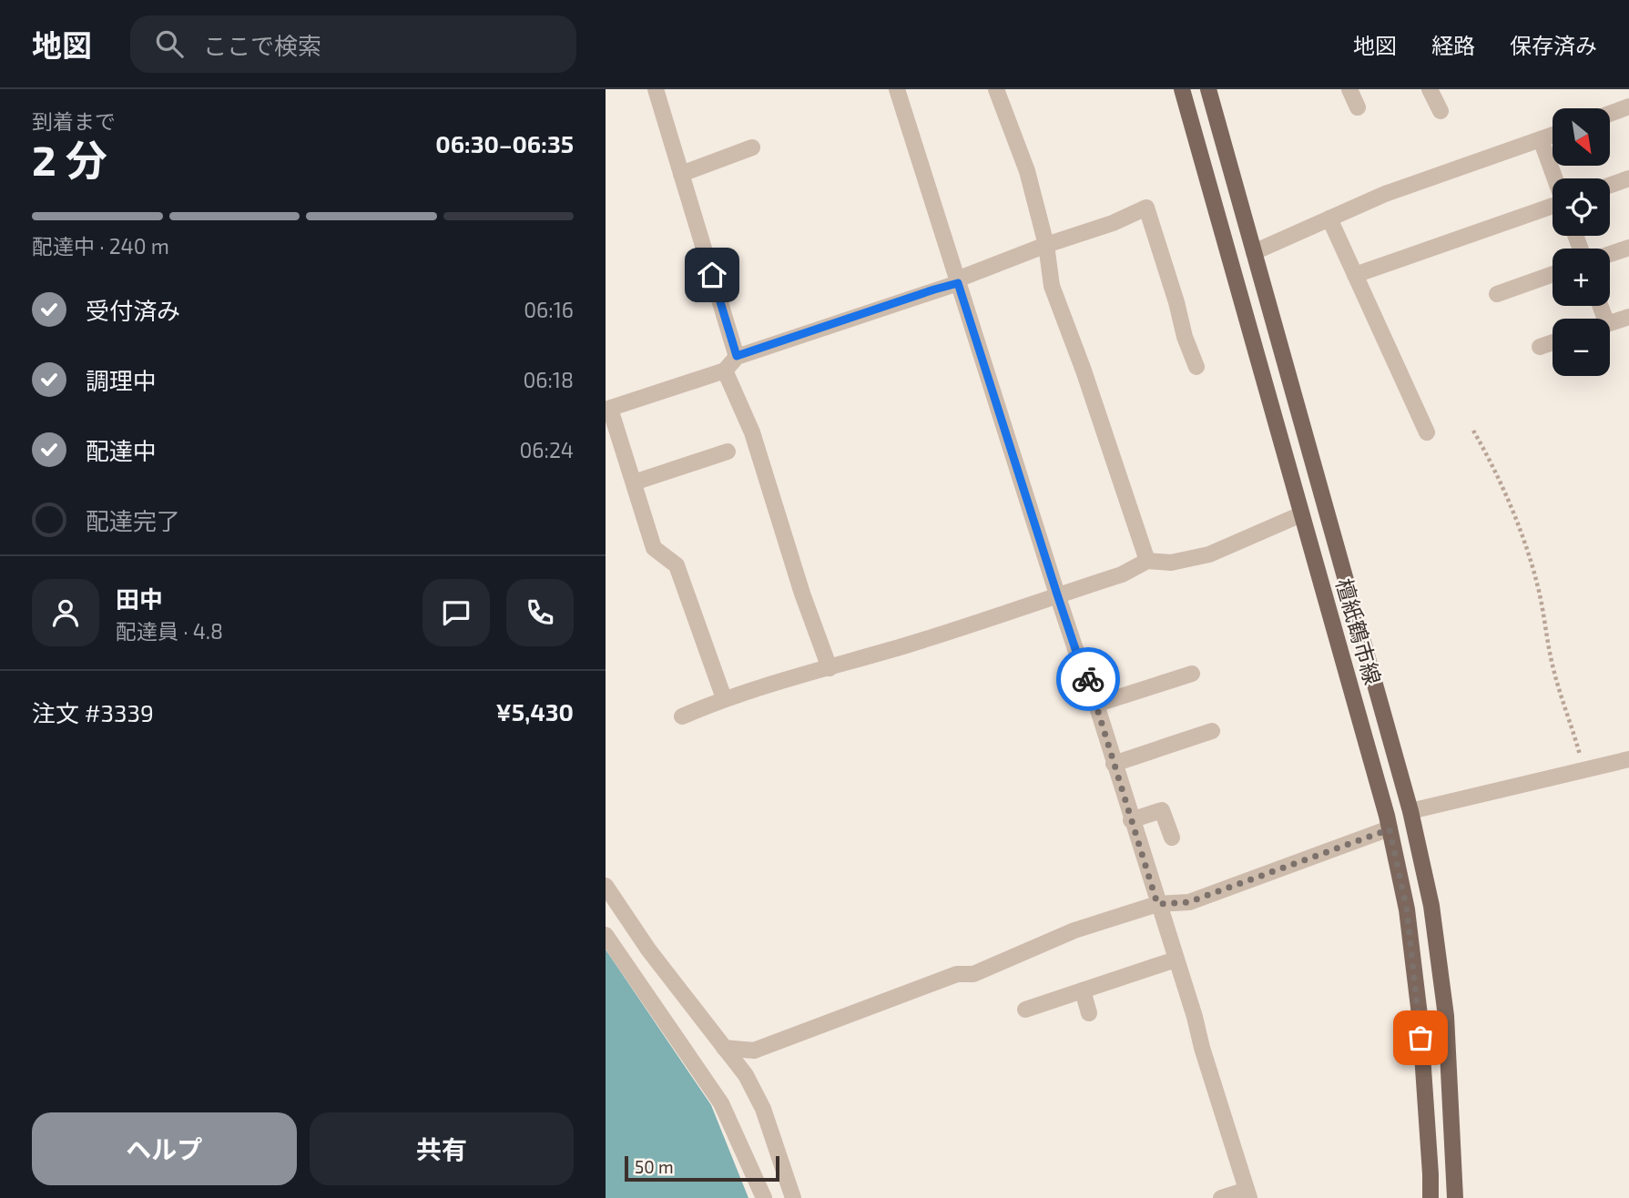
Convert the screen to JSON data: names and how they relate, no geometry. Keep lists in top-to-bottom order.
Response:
{
  "streets": {
    "main road": ["檀紙鶴市線"]
  },
  "scale_bar": "50 m",
  "north": "bottom right",
  "page": {
    "header": "地図",
    "search": "ここで検索",
    "nav": ["地図", "経路", "保存済み"],
    "heading": ["2 分", "到着まで", "06:30–06:35"],
    "panel": [
      "田中",
      "配達員 · 4.8",
      "注文 #3339",
      "¥5,430"
    ],
    "map_buttons": ["+", "−"],
    "bar": "配達中 · 240 m",
    "list": [
      ["受付済み", "06:16"],
      ["調理中", "06:18"],
      ["配達中", "06:24"],
      "配達完了"
    ],
    "buttons": ["ヘルプ", "共有"],
    "scale": "50 m"
  }
}
